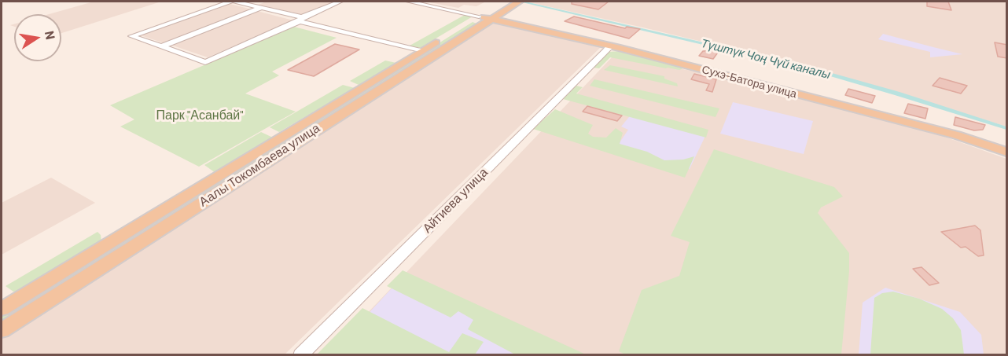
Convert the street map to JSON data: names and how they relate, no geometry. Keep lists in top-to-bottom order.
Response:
{
  "streets": {
    "main road": ["Сухэ-Батора улица", "Аалы Токомбаева улица"],
    "street": ["Айтиева улица"]
  },
  "crossings": [
    ["Сухэ-Батора улица", "Аалы Токомбаева улица"],
    ["Сухэ-Батора улица", "Айтиева улица"]
  ],
  "water": ["Түштүк Чоң Чүй каналы"],
  "parks": ["Парк \"Асанбай\""],
  "north": "right"
}
